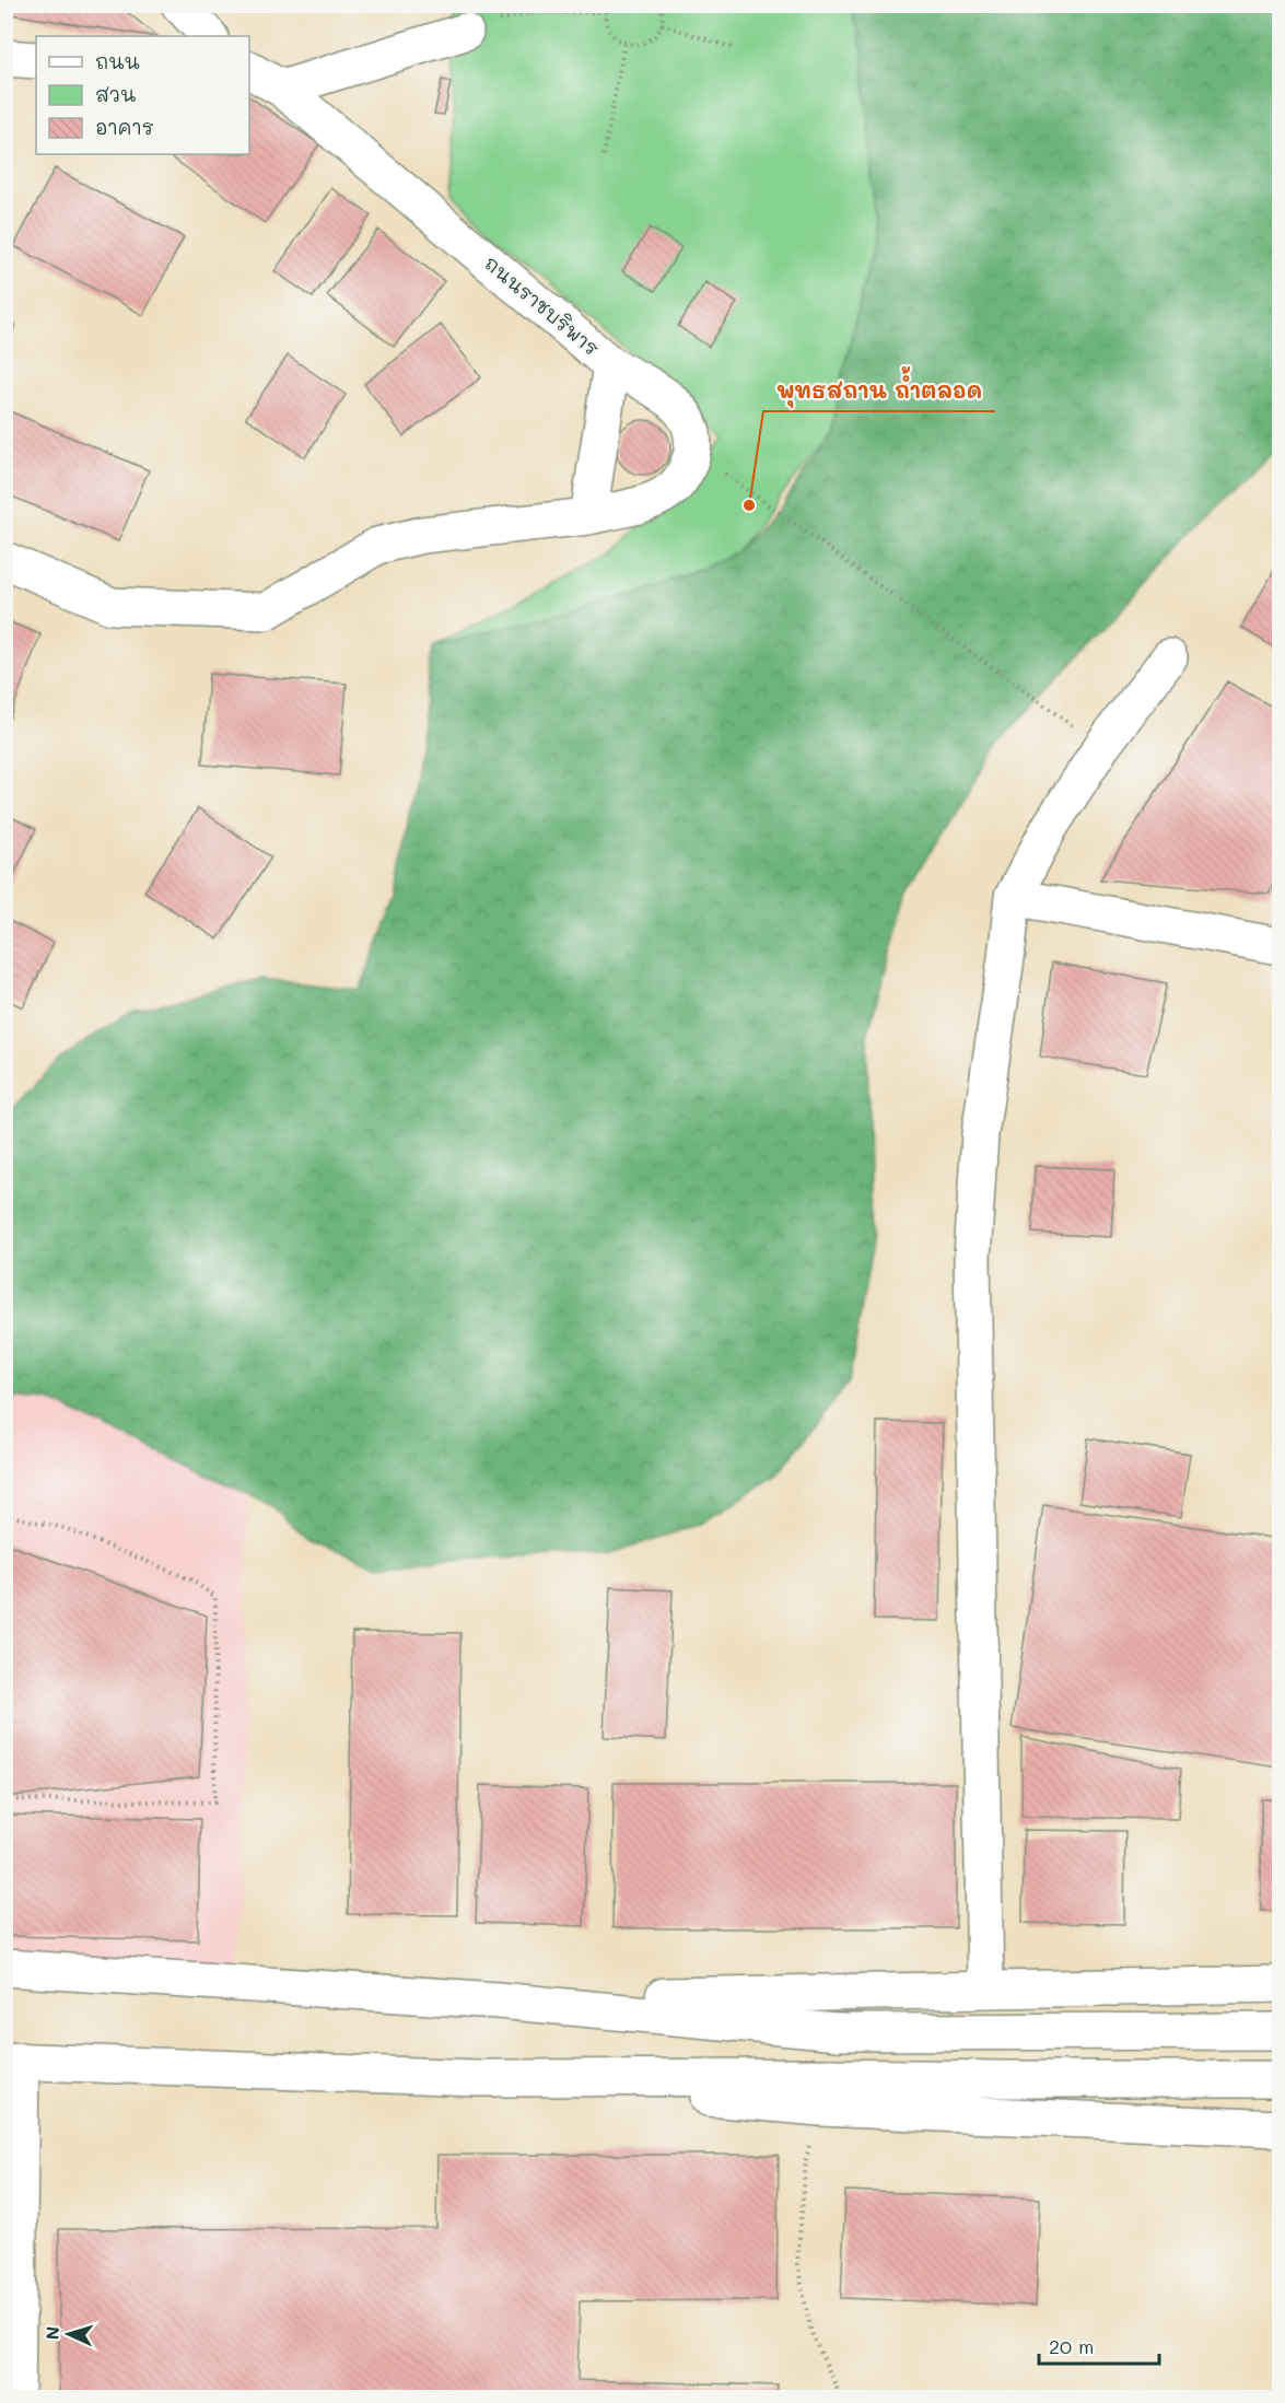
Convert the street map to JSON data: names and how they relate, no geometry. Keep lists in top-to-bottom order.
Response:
{
  "streets": {
    "main road": ["ถนนราชบริพาร"]
  },
  "places": ["พุทธสถาน ถ้ำตลอด"],
  "legend": ["ถนน", "สวน", "อาคาร"],
  "scale_bar": "20 m",
  "north": "left"
}
